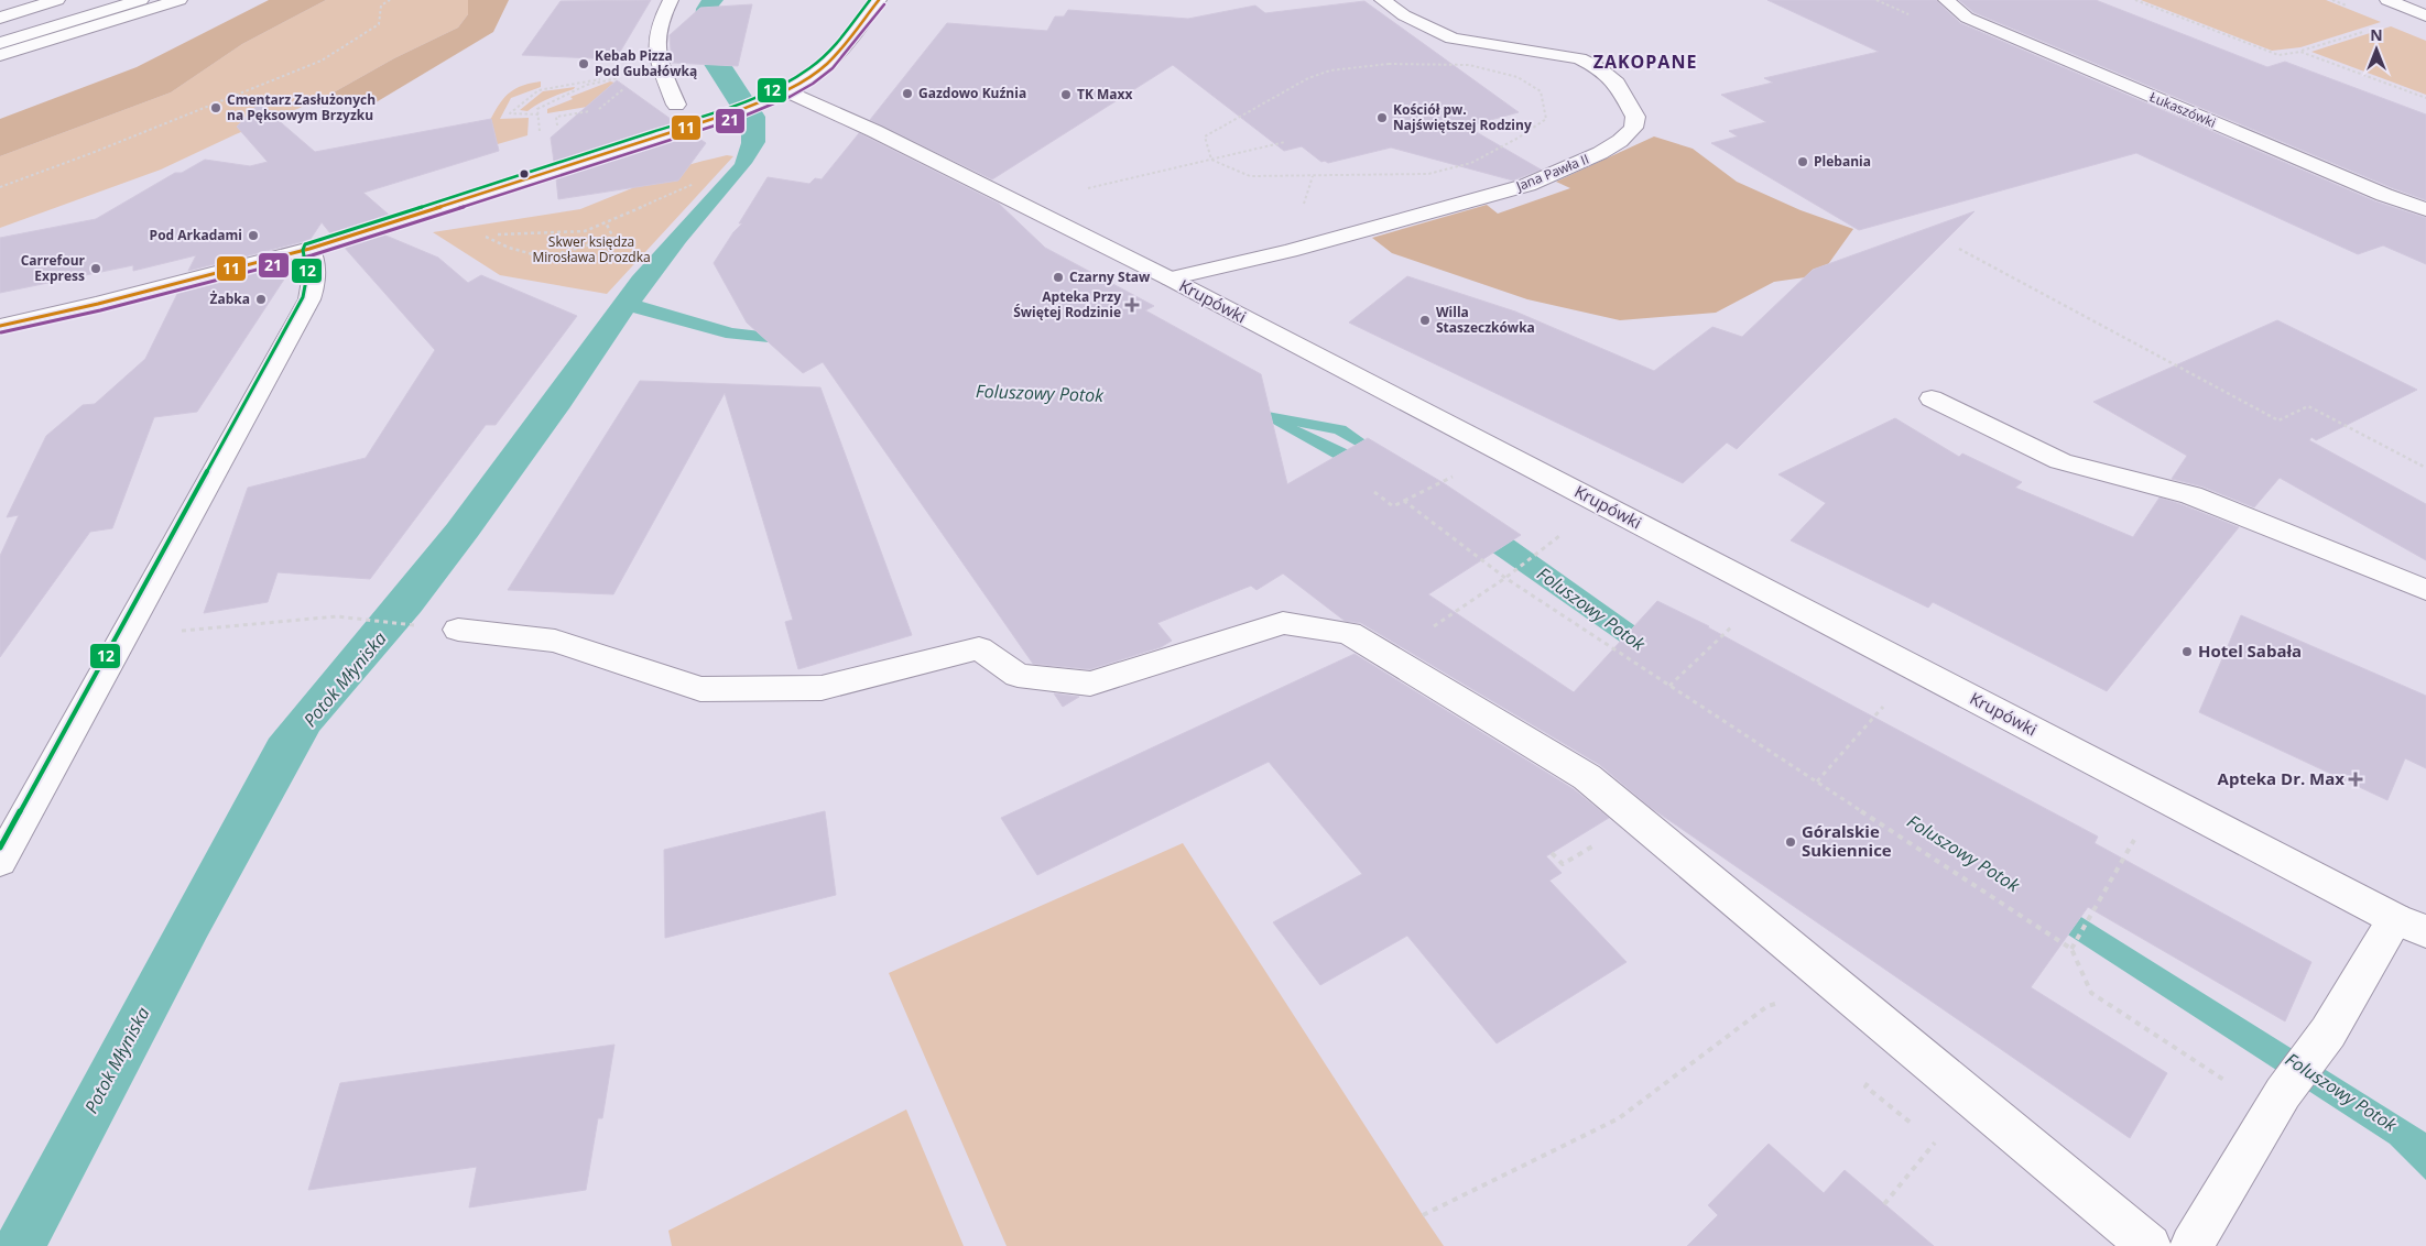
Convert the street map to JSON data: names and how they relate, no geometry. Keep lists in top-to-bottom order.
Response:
{
  "streets": {
    "street": ["Łukaszówki", "Jana Pawła II", "Krupówki"]
  },
  "crossings": [
    ["Jana Pawła II", "Krupówki"]
  ],
  "districts": ["ZAKOPANE"],
  "water": ["Foluszowy Potok", "Potok Młyniska"],
  "parks": ["Skwer księdza Mirosława Drozdka"],
  "places": {
    "other": [
      "Kebab Pizza Pod Gubałówką",
      "Gazdowo Kuźnia",
      "TK Maxx",
      "Cmentarz Zasłużonych na Pęksowym Brzyzku",
      "Kościół pw. Najświętszej Rodziny",
      "Plebania",
      "Pod Arkadami",
      "Carrefour Express",
      "Czarny Staw",
      "Żabka",
      "Willa Staszeczkówka",
      "Hotel Sabała",
      "Góralskie Sukiennice"
    ],
    "health": ["Apteka Przy Świętej Rodzinie", "Apteka Dr. Max"]
  },
  "lines": ["transit line 11", "transit line 12", "transit line 21"],
  "north": "top"
}
